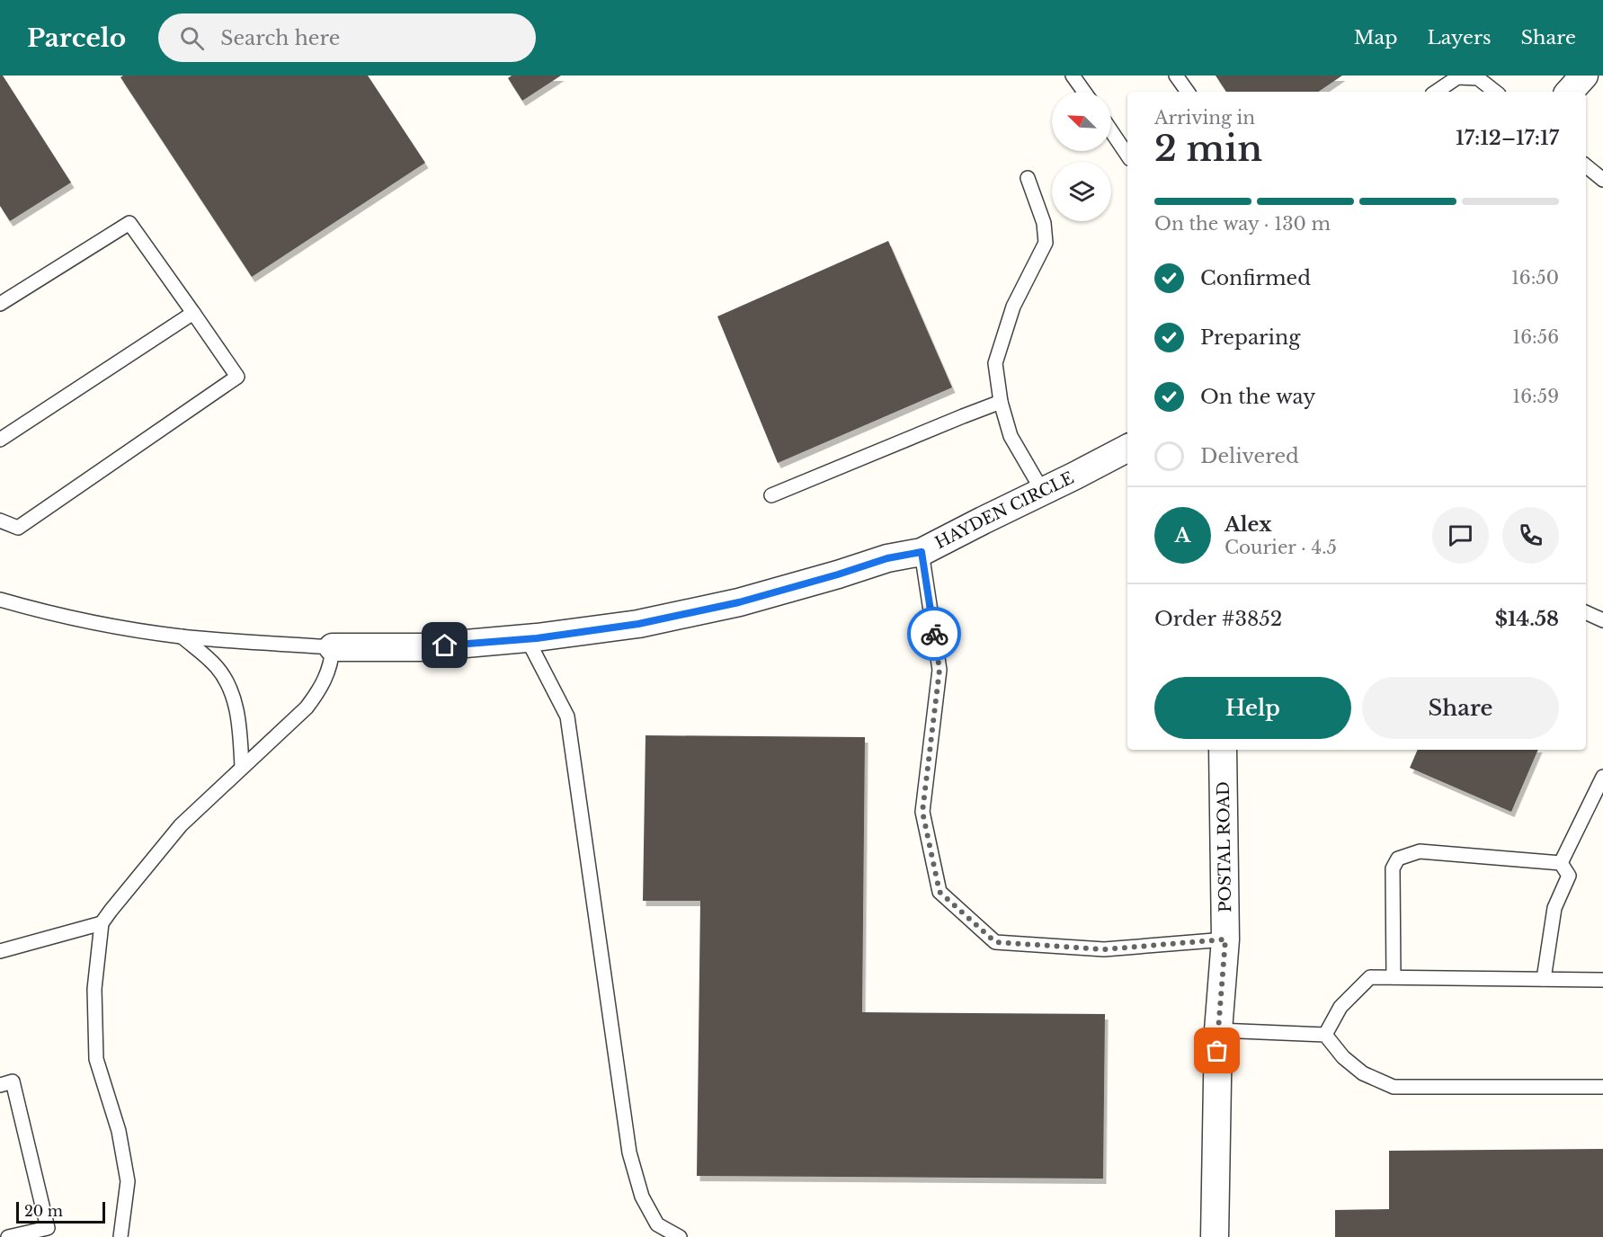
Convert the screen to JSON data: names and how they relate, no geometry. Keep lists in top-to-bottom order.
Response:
{
  "streets": {
    "street": ["HAYDEN CIRCLE", "POSTAL ROAD"]
  },
  "scale_bar": "20 m",
  "north": "top left",
  "page": {
    "header": "Parcelo",
    "search": "Search here",
    "nav": ["Map", "Layers", "Share"],
    "heading": ["2 min", "Arriving in", "17:12–17:17"],
    "panel": [
      "Alex",
      "Courier · 4.5",
      "Order #3852",
      "$14.58"
    ],
    "bar": "On the way · 130 m",
    "list": [
      ["Confirmed", "16:50"],
      ["Preparing", "16:56"],
      ["On the way", "16:59"],
      "Delivered"
    ],
    "round": "A",
    "buttons": ["Help", "Share"],
    "scale": "20 m"
  }
}
